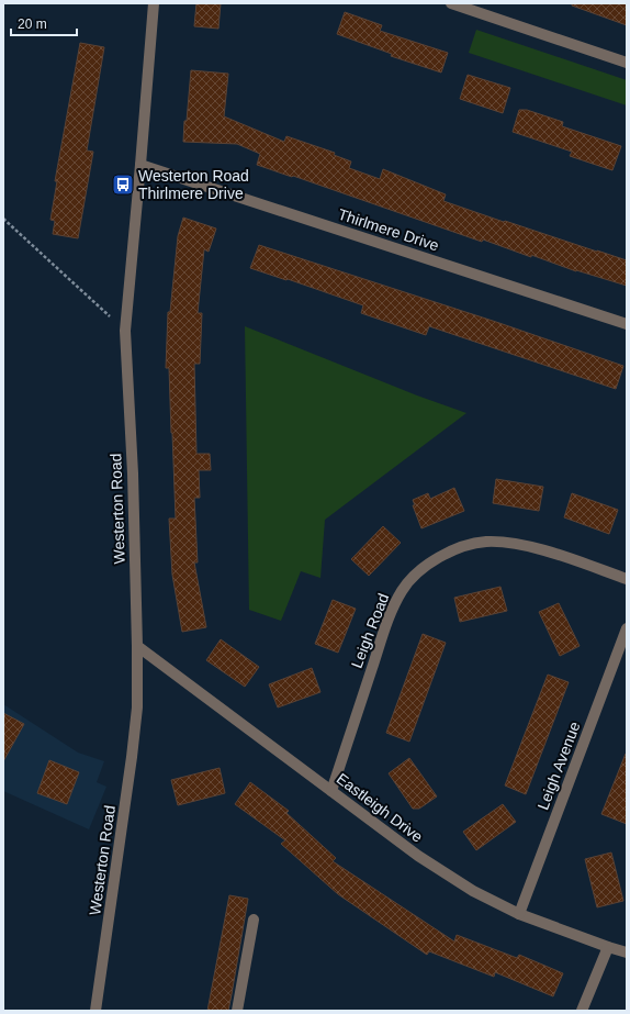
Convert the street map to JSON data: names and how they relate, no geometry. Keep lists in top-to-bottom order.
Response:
{
  "streets": {
    "street": [
      "Thirlmere Drive",
      "Westerton Road",
      "Leigh Road",
      "Leigh Avenue",
      "Eastleigh Drive"
    ]
  },
  "crossings": [
    ["Thirlmere Drive", "Westerton Road"],
    ["Westerton Road", "Eastleigh Drive"],
    ["Leigh Road", "Eastleigh Drive"],
    ["Leigh Avenue", "Eastleigh Drive"]
  ],
  "places": {
    "bus stop": ["Westerton Road Thirlmere Drive"]
  },
  "scale_bar": "20 m"
}
